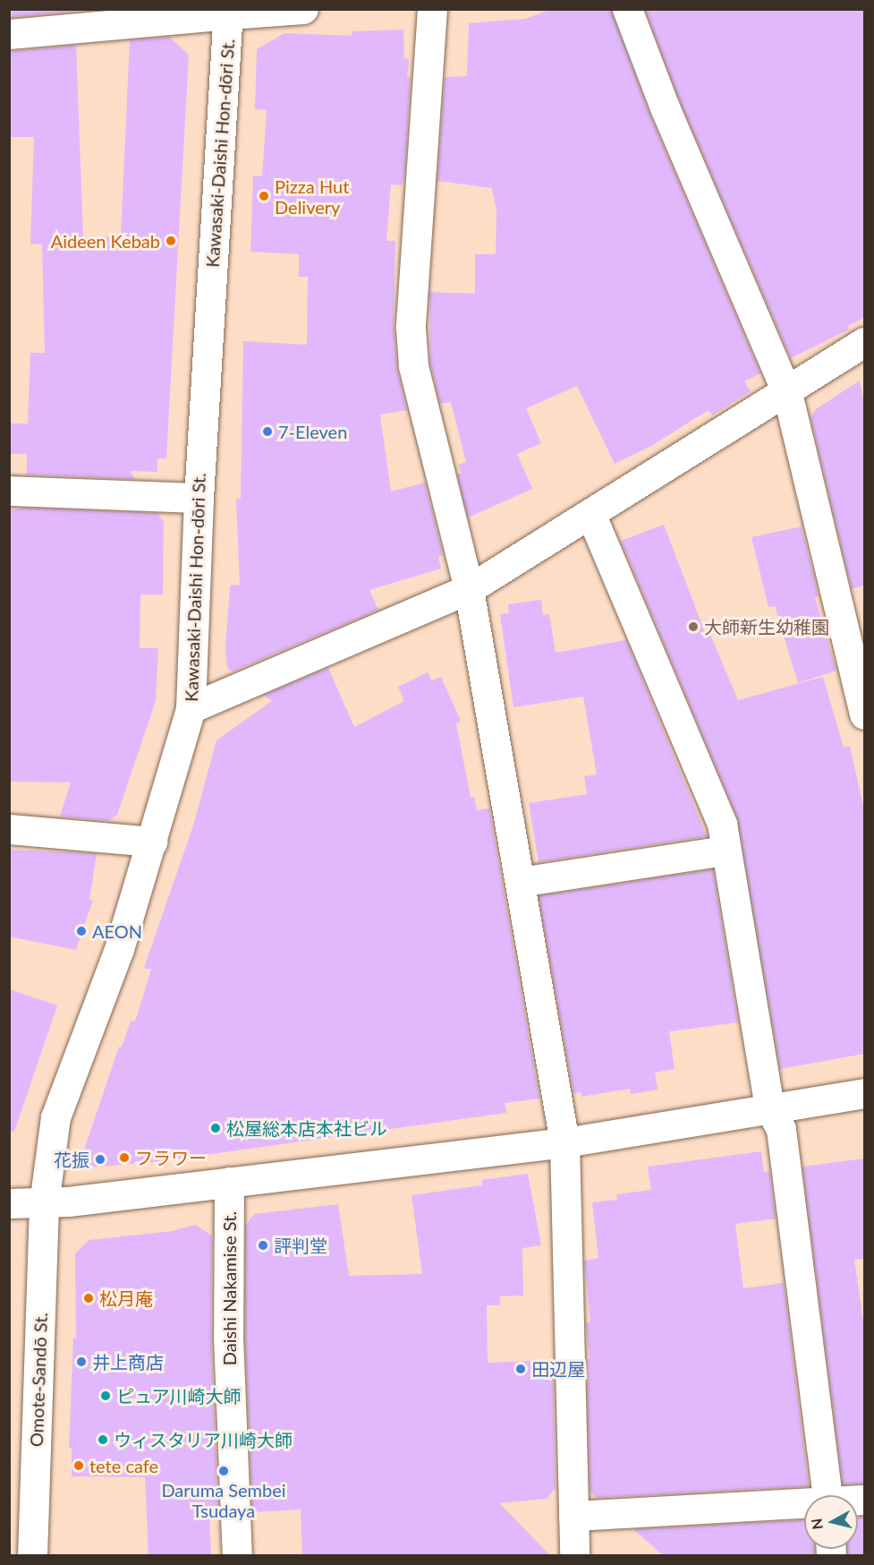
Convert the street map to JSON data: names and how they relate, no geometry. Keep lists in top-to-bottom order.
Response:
{
  "streets": {
    "street": ["Kawasaki-Daishi Hon-dōri St.", "Daishi Nakamise St.", "Omote-Sandō St."]
  },
  "crossings": [
    ["Kawasaki-Daishi Hon-dōri St.", "Omote-Sandō St."]
  ],
  "places": [
    "Pizza Hut Delivery",
    "Aideen Kebab",
    "7-Eleven",
    "大師新生幼稚園",
    "AEON",
    "松屋総本店本社ビル",
    "フラワー",
    "花振",
    "評判堂",
    "松月庵",
    "井上商店",
    "田辺屋",
    "ピュア川崎大師",
    "ウィスタリア川崎大師",
    "tete cafe",
    "Daruma Sembei Tsudaya"
  ],
  "north": "left"
}
